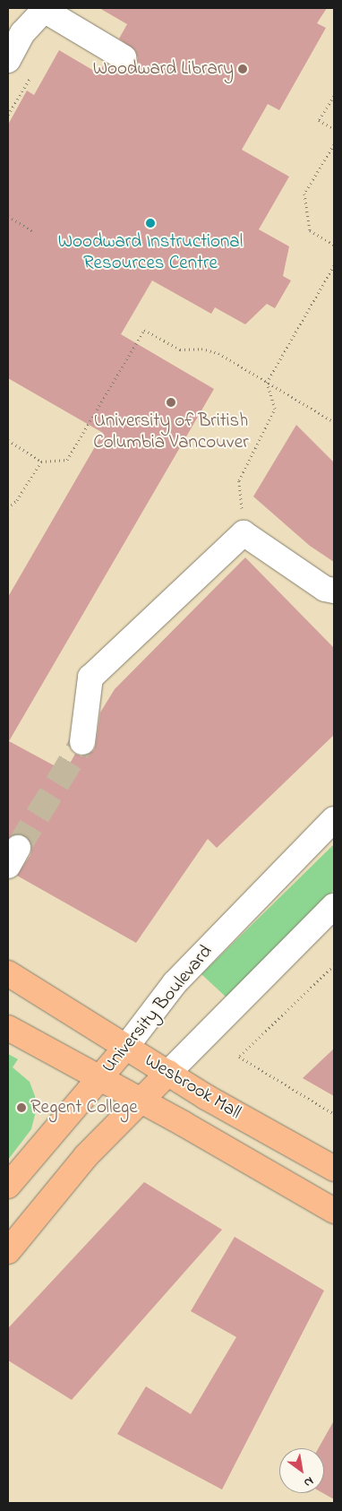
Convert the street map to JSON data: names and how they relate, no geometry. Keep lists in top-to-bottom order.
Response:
{
  "streets": {
    "main road": ["University Boulevard", "Wesbrook Mall"]
  },
  "crossings": [
    ["University Boulevard", "Wesbrook Mall"]
  ],
  "places": [
    "Woodward Library",
    "Woodward Instructional Resources Centre",
    "University of British Columbia Vancouver",
    "Regent College"
  ],
  "north": "bottom right"
}
